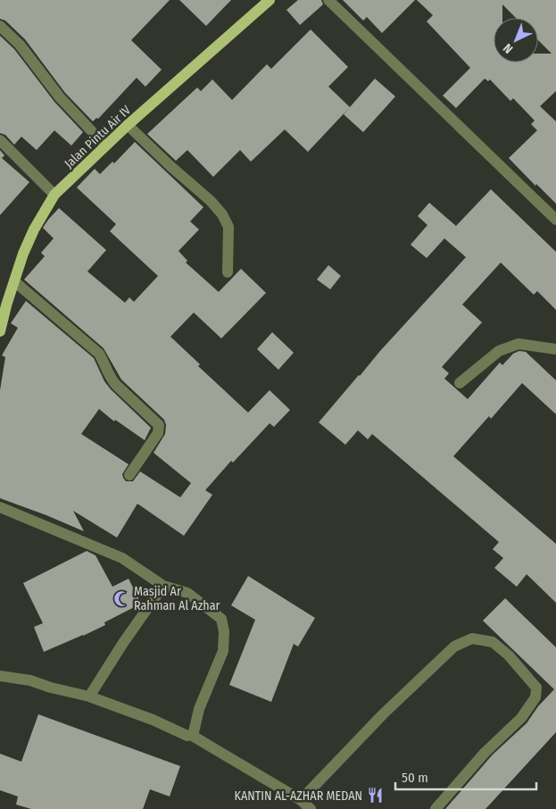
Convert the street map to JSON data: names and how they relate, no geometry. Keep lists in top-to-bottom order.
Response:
{
  "streets": {
    "main road": ["Jalan Pintu Air IV"]
  },
  "places": {
    "mosque": ["Masjid Ar Rahman Al Azhar"],
    "restaurant": ["KANTIN AL-AZHAR MEDAN"]
  },
  "scale_bar": "50 m",
  "north": "bottom left"
}
